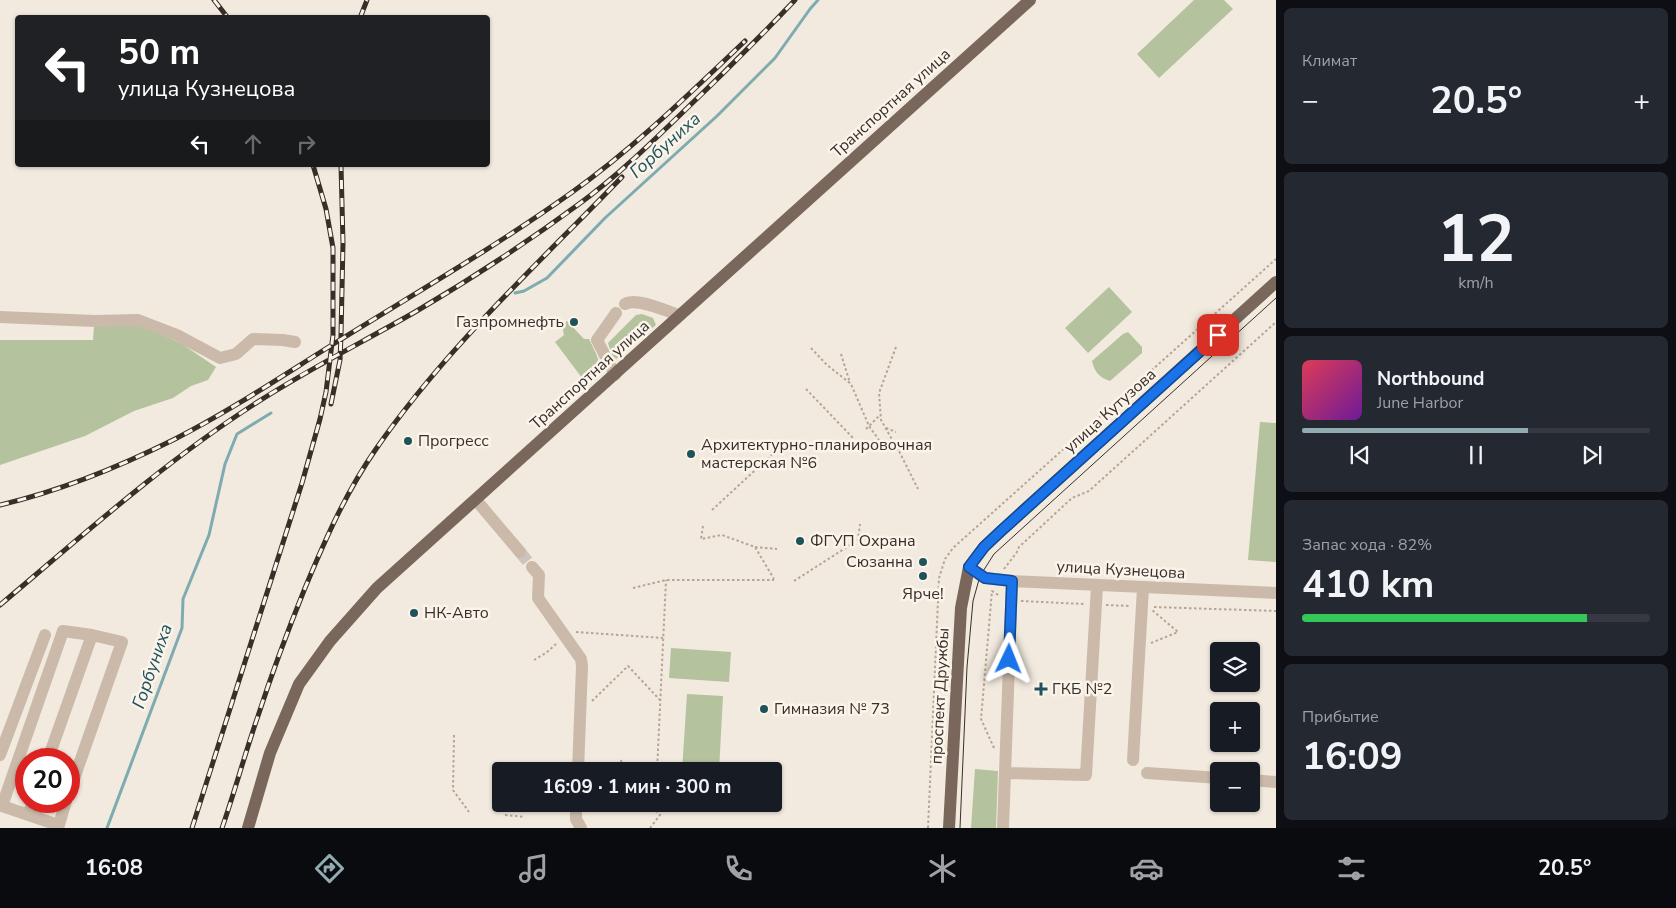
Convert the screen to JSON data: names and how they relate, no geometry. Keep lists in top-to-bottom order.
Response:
{
  "streets": {
    "main road": ["Транспортная улица", "улица Кутузова", "проспект Дружбы"],
    "street": ["улица Кузнецова"]
  },
  "crossings": [
    ["улица Кутузова", "улица Кузнецова"],
    ["улица Кутузова", "проспект Дружбы"],
    ["улица Кузнецова", "проспект Дружбы"]
  ],
  "water": ["Горбуниха"],
  "places": {
    "other": [
      "Газпромнефть",
      "Прогресс",
      "Архитектурно-планировочная мастерская №6",
      "ФГУП Охрана",
      "Сюзанна",
      "Ярче!",
      "НК-Авто",
      "Гимназия № 73"
    ],
    "health": ["ГКБ №2"]
  },
  "page": {
    "tile": [
      "Климат",
      ["12", "km/h"],
      ["Запас хода · 82%", "410 km"],
      ["Прибытие", "16:09"]
    ],
    "turn": ["50 m", "улица Кузнецова"],
    "heat": ["−", "20.5°", "+"],
    "song": ["Northbound", "June Harbor"],
    "map_buttons": ["+", "−"],
    "limit": "20",
    "trip": "16:09 · 1 мин · 300 m",
    "tabs": ["16:08", "20.5°"]
  }
}
